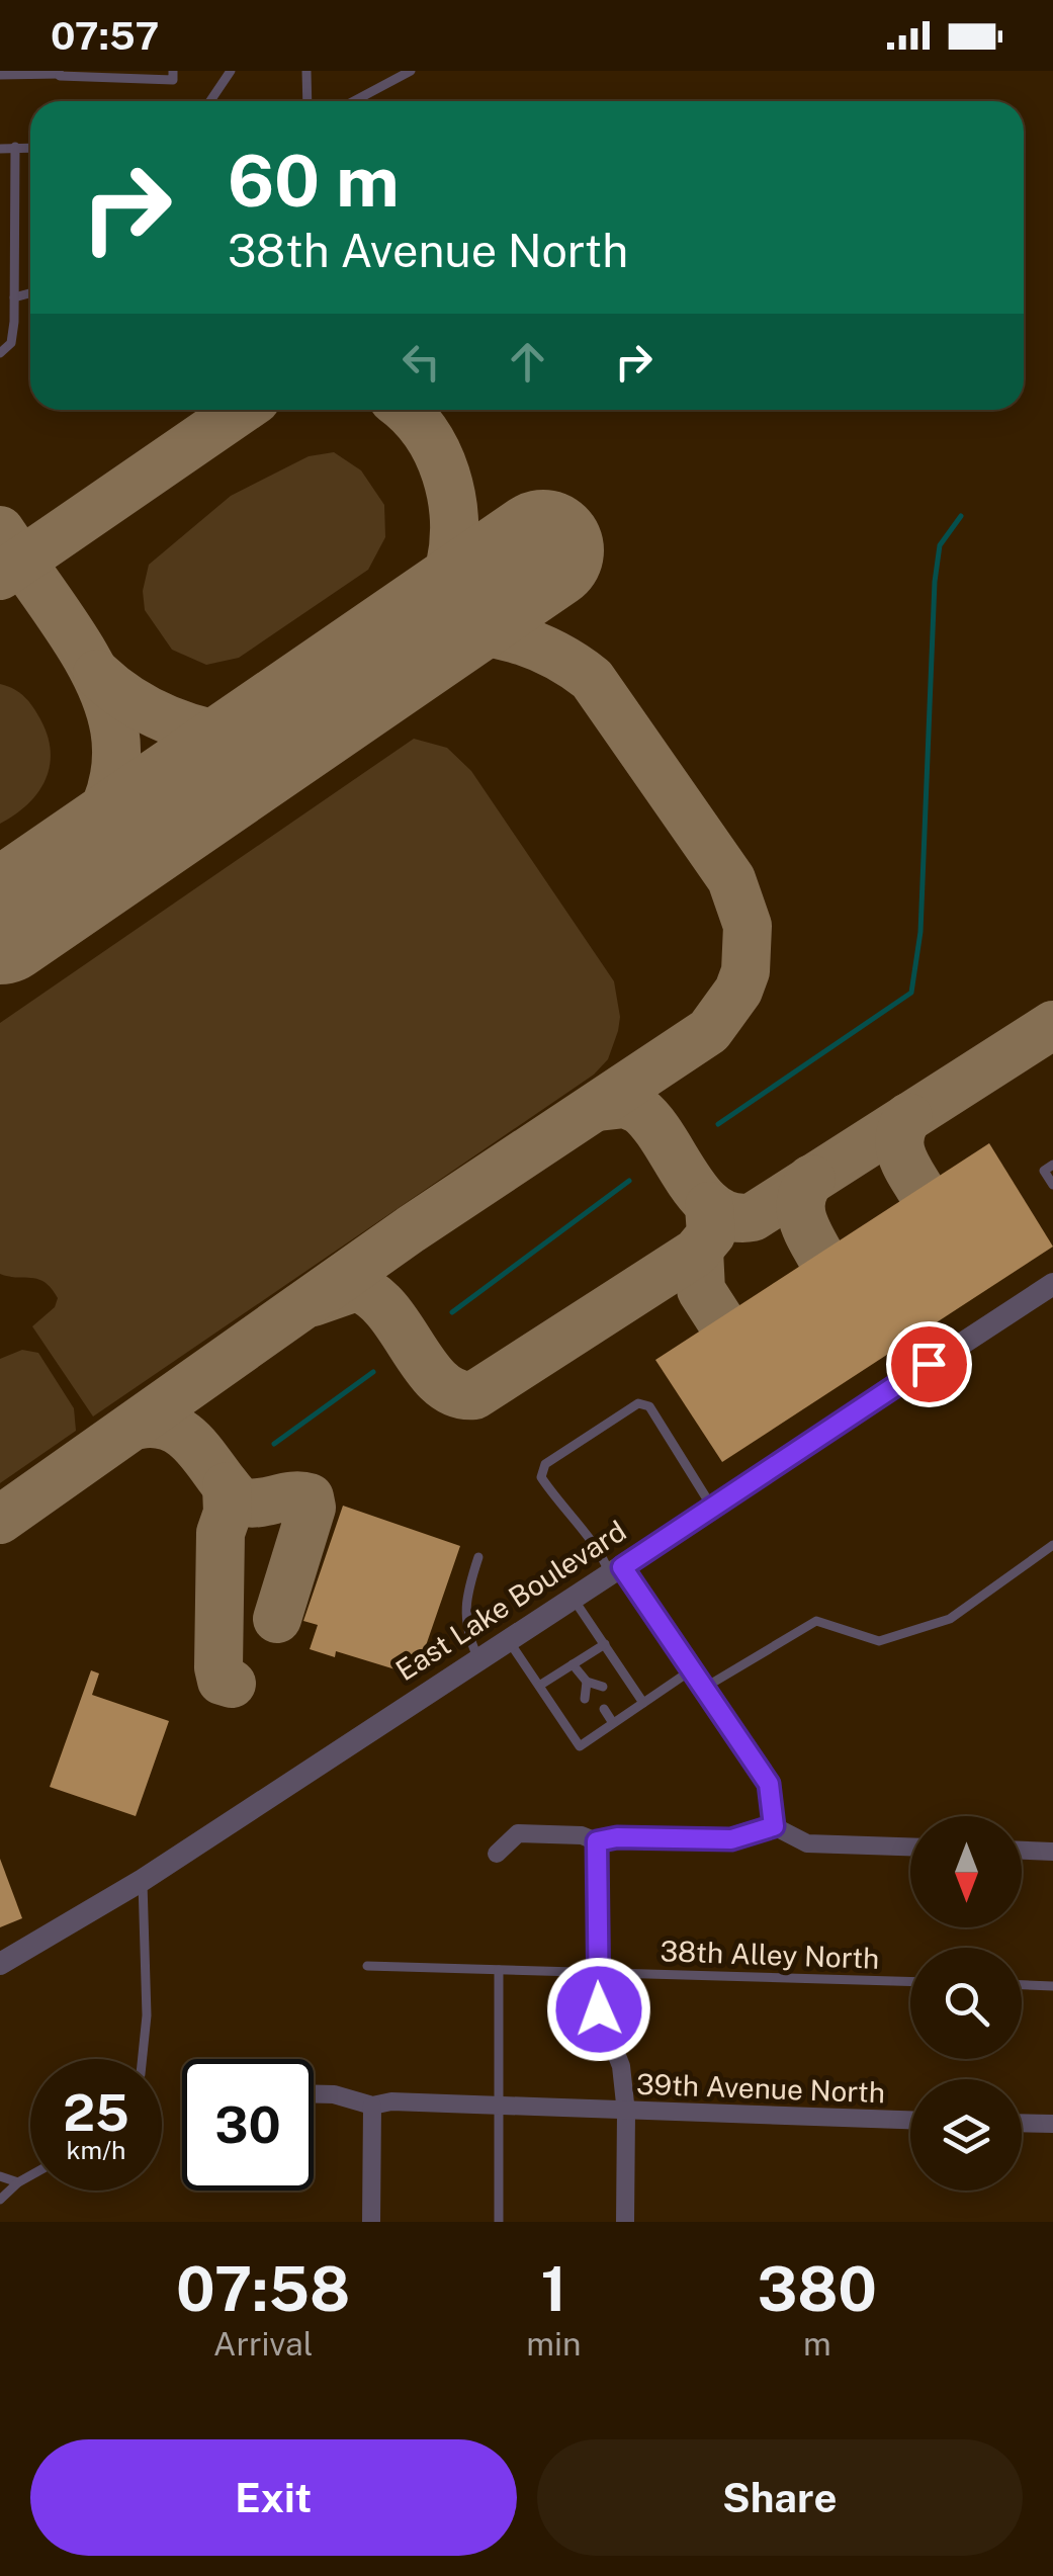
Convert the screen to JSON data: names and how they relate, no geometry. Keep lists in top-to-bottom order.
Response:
{
  "streets": {
    "street": ["East Lake Boulevard", "39th Avenue North"],
    "lane": ["38th Alley North"]
  },
  "north": "bottom",
  "page": {
    "status": "07:57",
    "turn": ["60 m", "38th Avenue North"],
    "speed": "25 km/h",
    "limit": "30",
    "eta": [
      "07:58",
      "Arrival",
      "1",
      "min",
      "380",
      "m"
    ],
    "buttons": ["Exit", "Share"]
  }
}
